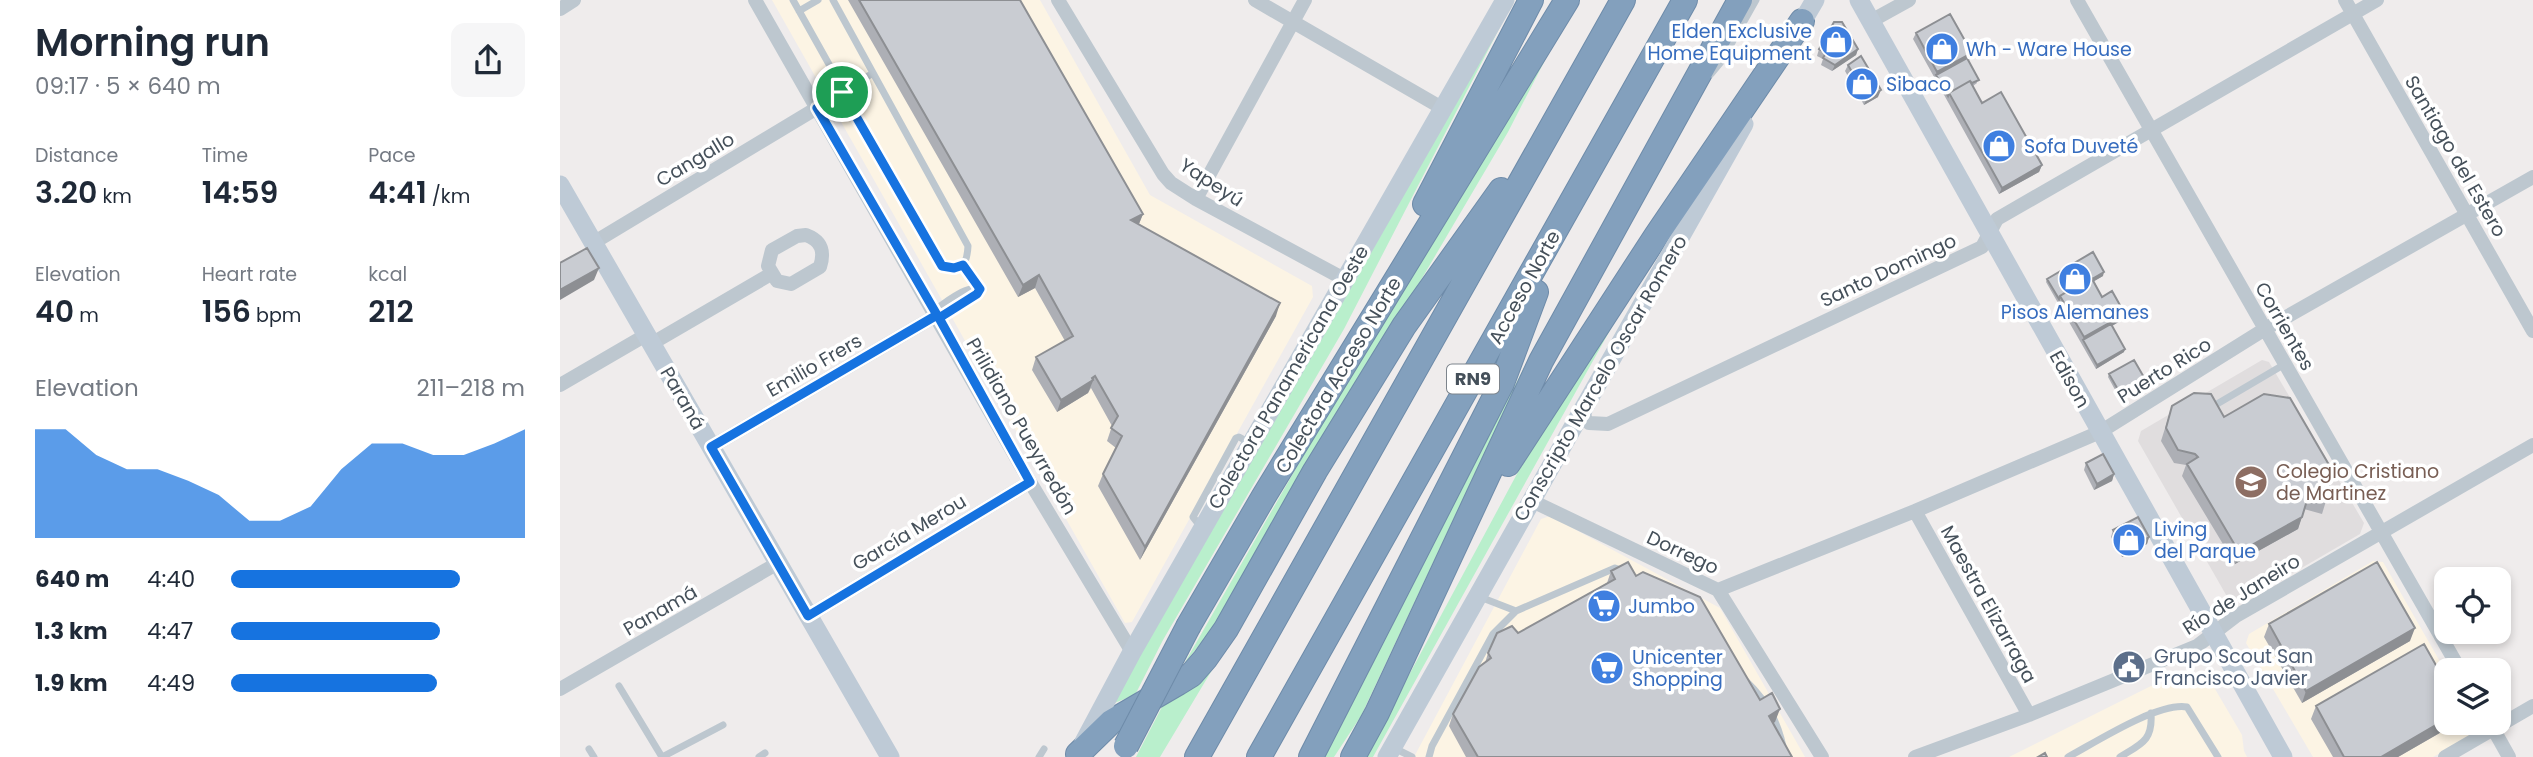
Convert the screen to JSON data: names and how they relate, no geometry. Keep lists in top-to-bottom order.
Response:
{
  "streets": {
    "highway": ["Acceso Norte", "Colectora Acceso Norte", "RN9"],
    "street": [
      "Santiago del Estero",
      "Cangallo",
      "Yapeyú",
      "Santo Domingo",
      "Corrientes",
      "Emilio Frers",
      "Puerto Rico",
      "Colectora Panamericana Oeste",
      "Conscripto Marcelo Oscar Romero",
      "Edison",
      "Paraná",
      "Prilidiano Pueyrredón",
      "García Merou",
      "Dorrego",
      "Río de Janeiro",
      "Maestra Elizarraga",
      "Panamá"
    ]
  },
  "crossings": [
    ["Santiago del Estero", "Santo Domingo"],
    ["Santiago del Estero", "Puerto Rico"],
    ["Cangallo", "Paraná"],
    ["Cangallo", "Prilidiano Pueyrredón"],
    ["Yapeyú", "Colectora Panamericana Oeste"],
    ["Santo Domingo", "Corrientes"],
    ["Santo Domingo", "Conscripto Marcelo Oscar Romero"],
    ["Santo Domingo", "Edison"],
    ["Corrientes", "Puerto Rico"],
    ["Corrientes", "Río de Janeiro"],
    ["Emilio Frers", "Paraná"],
    ["Emilio Frers", "Prilidiano Pueyrredón"],
    ["Puerto Rico", "Edison"],
    ["Puerto Rico", "Dorrego"],
    ["Puerto Rico", "Maestra Elizarraga"],
    ["Colectora Panamericana Oeste", "Prilidiano Pueyrredón"],
    ["Conscripto Marcelo Oscar Romero", "Dorrego"],
    ["Edison", "Río de Janeiro"],
    ["Paraná", "García Merou"],
    ["Paraná", "Panamá"],
    ["Prilidiano Pueyrredón", "García Merou"],
    ["Río de Janeiro", "Maestra Elizarraga"]
  ],
  "places": {
    "shop": [
      "Elden Exclusive Home Equipment",
      "Wh - Ware House",
      "Sibaco",
      "Sofa Duveté",
      "Pisos Alemanes",
      "Living del Parque"
    ],
    "school or university": ["Colegio Cristiano de Martinez"],
    "supermarket": ["Jumbo", "Unicenter Shopping"],
    "public building": ["Grupo Scout San Francisco Javier"]
  },
  "page": {
    "heading": ["Morning run", "09:17 · 5 × 640 m"],
    "stats": [
      ["Distance", "3.20 km"],
      ["Time", "14:59"],
      ["Pace", "4:41 /km"],
      ["Elevation", "40 m"],
      ["Heart rate", "156 bpm"],
      ["kcal", "212"]
    ],
    "chart": ["Elevation", "211–218 m"],
    "list": [
      {
        "name": "640 m",
        "note": "4:40"
      },
      {
        "name": "1.3 km",
        "note": "4:47"
      },
      {
        "name": "1.9 km",
        "note": "4:49"
      }
    ]
  }
}
